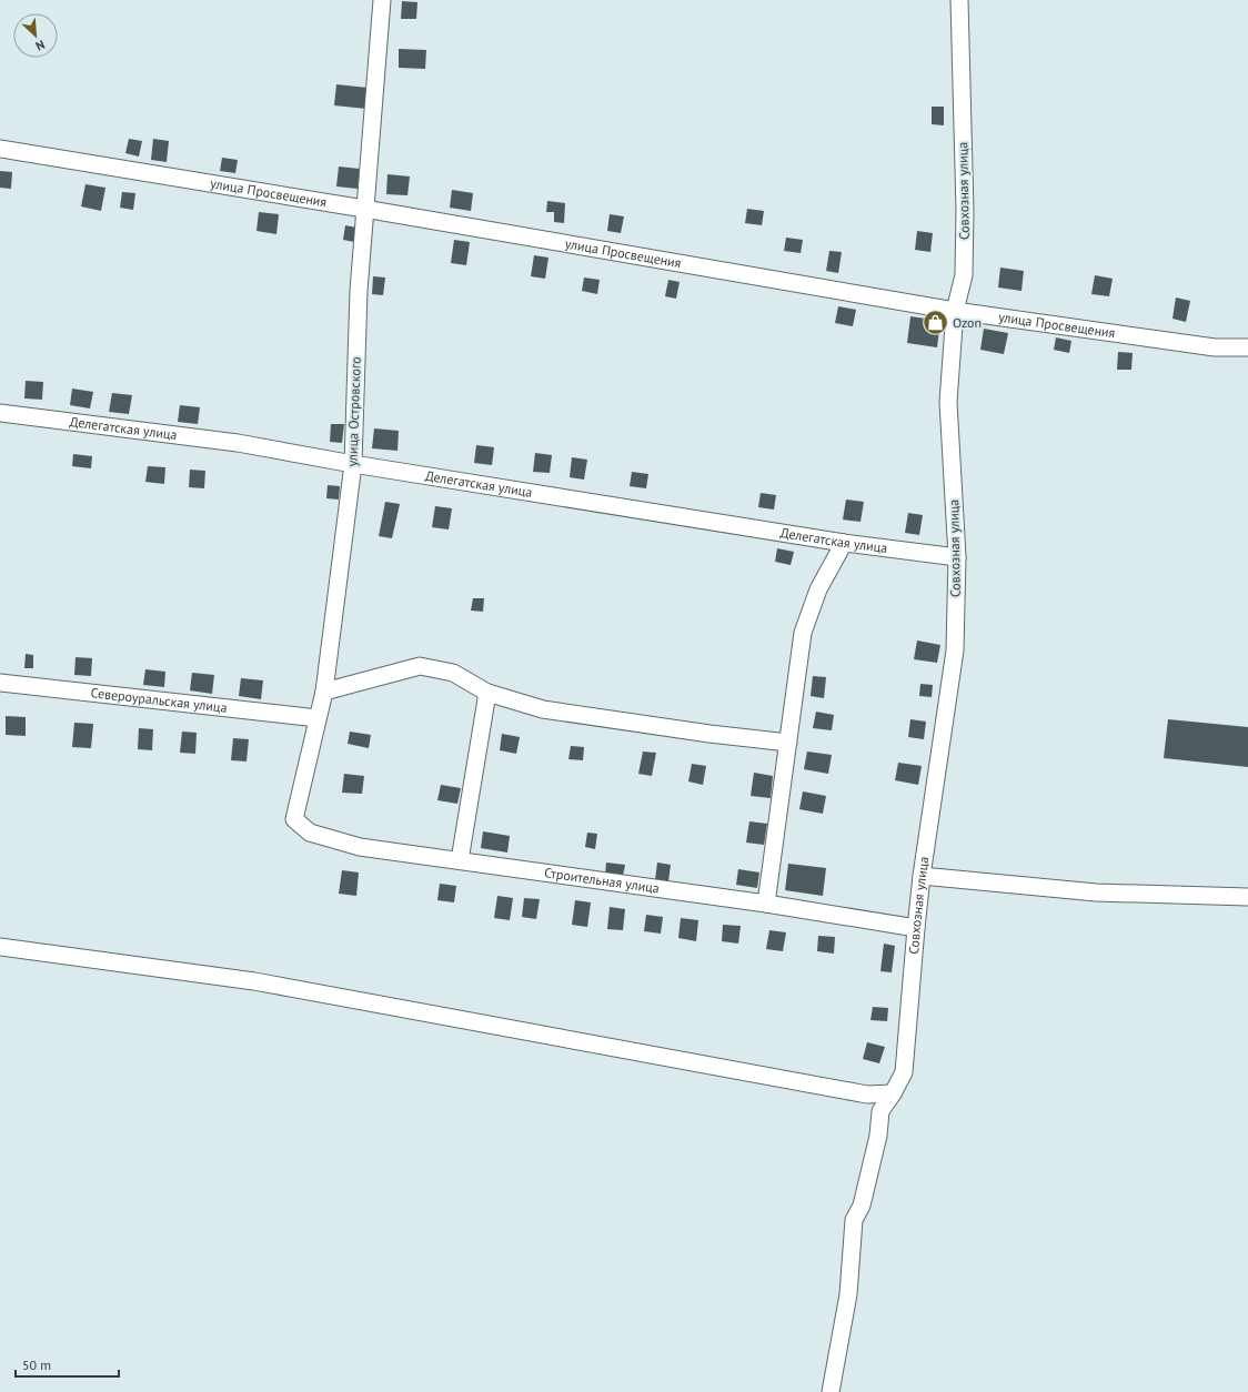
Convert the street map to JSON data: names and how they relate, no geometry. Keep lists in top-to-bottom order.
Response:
{
  "streets": {
    "street": [
      "Совхозная улица",
      "улица Просвещения",
      "улица Островского",
      "Делегатская улица",
      "Североуральская улица",
      "Строительная улица"
    ]
  },
  "crossings": [
    ["Совхозная улица", "улица Просвещения"],
    ["Совхозная улица", "Делегатская улица"],
    ["Совхозная улица", "Строительная улица"],
    ["улица Просвещения", "улица Островского"],
    ["улица Островского", "Делегатская улица"],
    ["улица Островского", "Североуральская улица"],
    ["улица Островского", "Строительная улица"]
  ],
  "places": {
    "shop": ["Ozon"]
  },
  "scale_bar": "50 m",
  "north": "bottom right"
}
